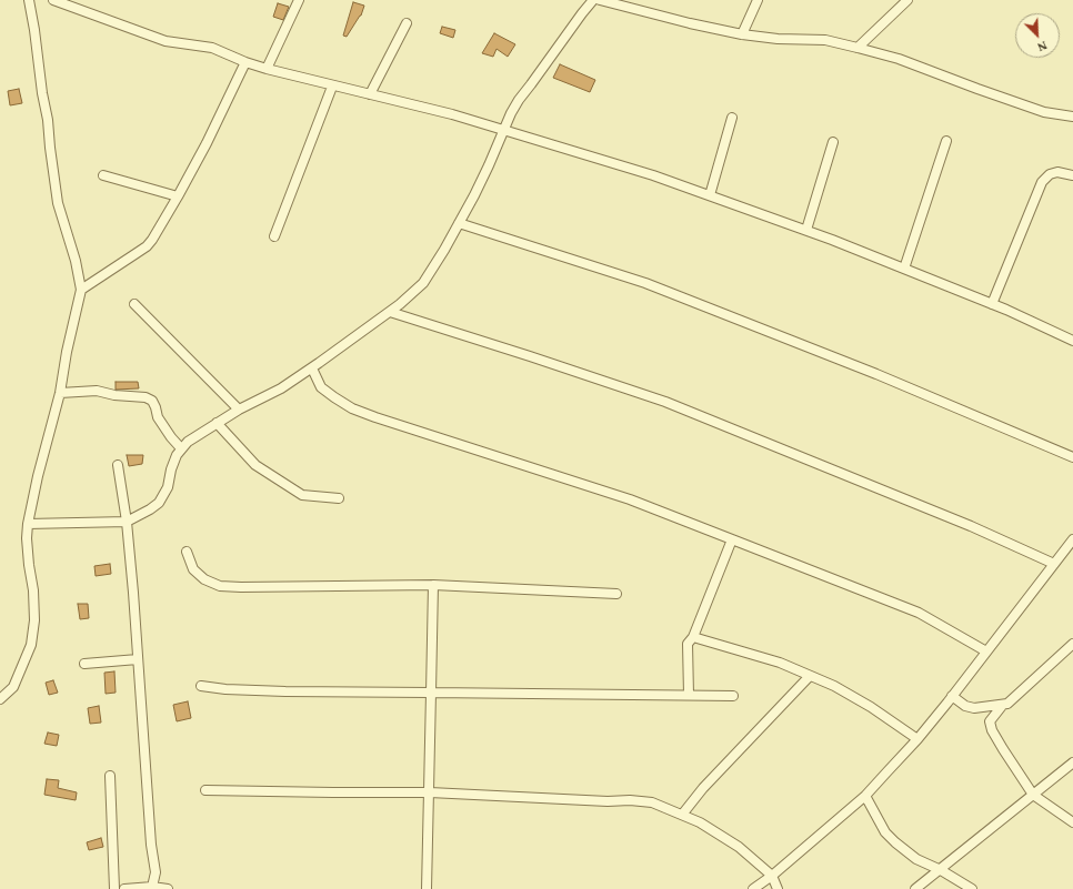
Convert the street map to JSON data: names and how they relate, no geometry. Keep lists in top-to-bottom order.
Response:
{
  "north": "bottom right"
}
